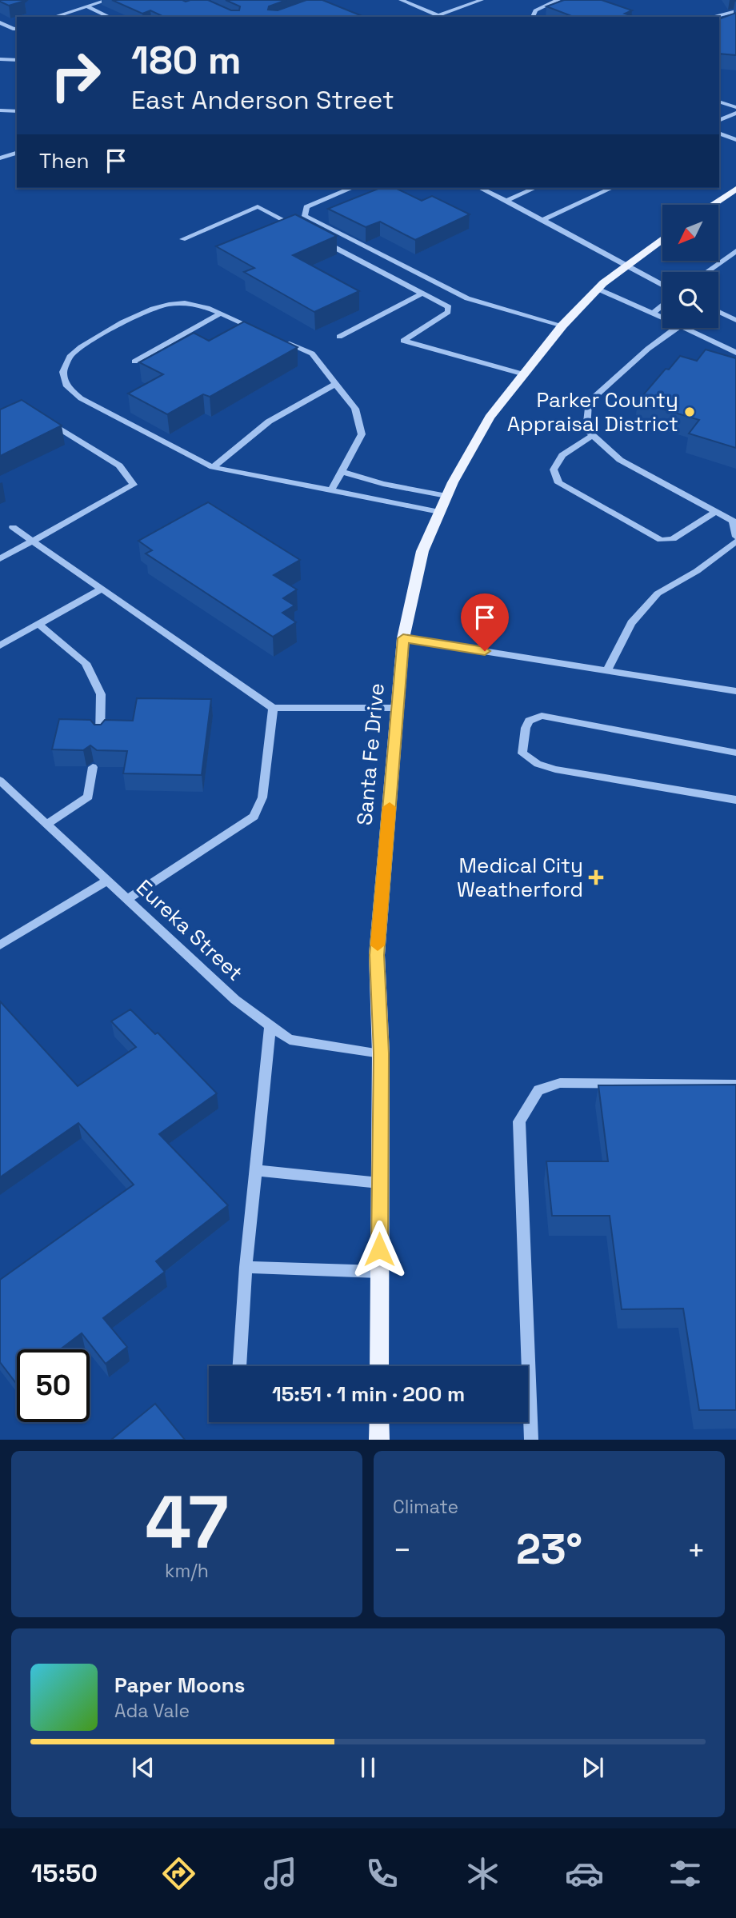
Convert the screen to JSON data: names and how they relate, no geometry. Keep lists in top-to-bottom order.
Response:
{
  "streets": {
    "main road": ["Santa Fe Drive"],
    "street": ["Eureka Street"]
  },
  "crossings": [
    ["Santa Fe Drive", "Eureka Street"]
  ],
  "places": {
    "other": ["Parker County Appraisal District"],
    "health": ["Medical City Weatherford"]
  },
  "north": "bottom left",
  "page": {
    "turn": ["180 m", "East Anderson Street"],
    "then": "Then",
    "limit": "50",
    "trip": "15:51 · 1 min · 200 m",
    "tile": [
      ["47", "km/h"],
      "Climate"
    ],
    "heat": ["−", "23°", "+"],
    "song": ["Paper Moons", "Ada Vale"],
    "tabs": "15:50"
  }
}
